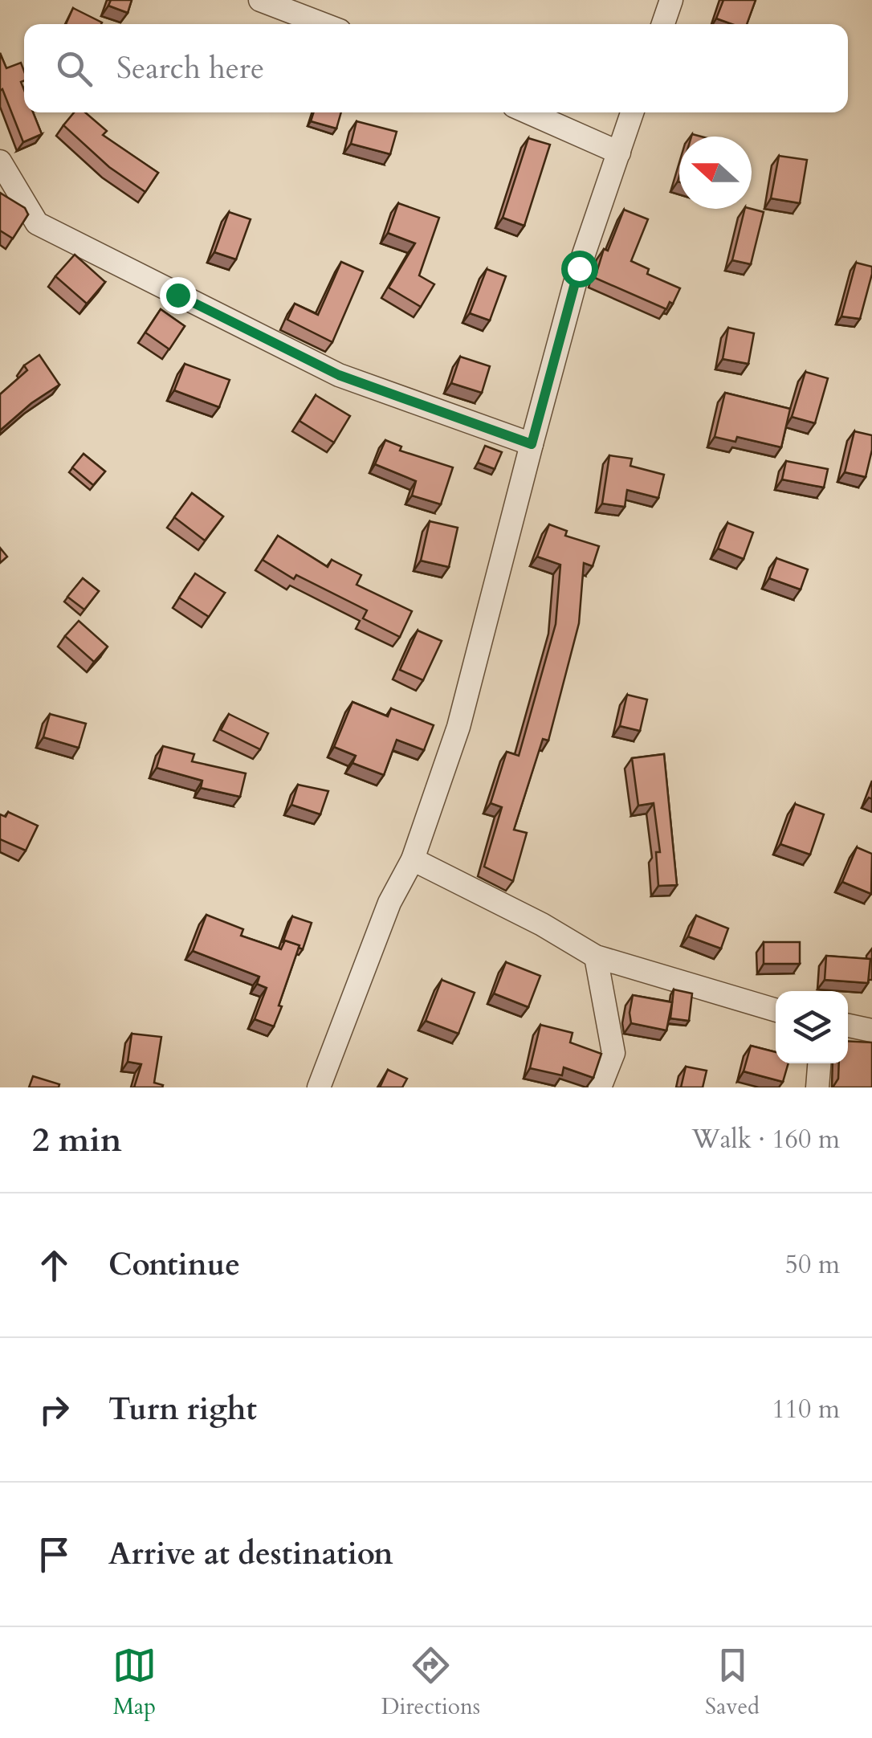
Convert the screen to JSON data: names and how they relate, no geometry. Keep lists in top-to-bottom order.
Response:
{
  "north": "left",
  "page": {
    "search": "Search here",
    "heading": ["2 min", "Walk · 160 m"],
    "list": [
      ["Continue", "50 m"],
      ["Turn right", "110 m"],
      "Arrive at destination"
    ],
    "nav": ["Map", "Directions", "Saved"]
  }
}
